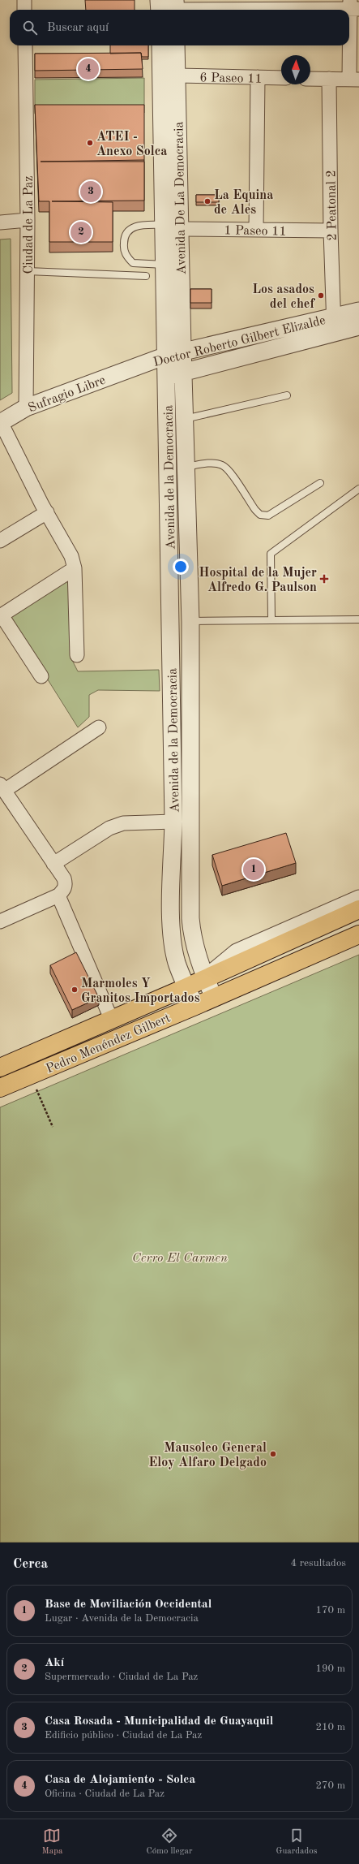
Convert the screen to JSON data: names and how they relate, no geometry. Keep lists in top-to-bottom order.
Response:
{
  "streets": {
    "main road": ["Pedro Menéndez Gilbert"],
    "street": [
      "6 Paseo 11",
      "Avenida De La Democracia",
      "2 Peatonal 2",
      "Ciudad de La Paz",
      "1 Paseo 11",
      "Doctor Roberto Gilbert Elizalde",
      "Sufragio Libre",
      "Avenida de la Democracia"
    ]
  },
  "crossings": [
    ["6 Paseo 11", "Avenida De La Democracia"],
    ["Avenida De La Democracia", "1 Paseo 11"],
    ["Avenida De La Democracia", "Doctor Roberto Gilbert Elizalde"],
    ["Avenida De La Democracia", "Avenida de la Democracia"],
    ["2 Peatonal 2", "1 Paseo 11"],
    ["2 Peatonal 2", "Doctor Roberto Gilbert Elizalde"],
    ["Ciudad de La Paz", "Sufragio Libre"],
    ["1 Paseo 11", "Avenida de la Democracia"],
    ["Doctor Roberto Gilbert Elizalde", "Sufragio Libre"],
    ["Doctor Roberto Gilbert Elizalde", "Avenida de la Democracia"],
    ["Avenida de la Democracia", "Pedro Menéndez Gilbert"]
  ],
  "parks": ["Cerro El Carmen"],
  "places": {
    "other": [
      "ATEI - Anexo Solca",
      "La Equina de Ales",
      "Los asados del chef",
      "Marmoles Y Granitos Importados",
      "Mausoleo General Eloy Alfaro Delgado"
    ],
    "health": ["Hospital de la Mujer Alfredo G. Paulson"]
  },
  "north": "top",
  "page": {
    "search": "Buscar aquí",
    "pins": [
      "4",
      "3",
      "2",
      "1"
    ],
    "heading": ["Cerca", "4 resultados"],
    "list": [
      {
        "mark": "1",
        "name": "Base de Moviliación Occidental",
        "note": "Lugar · Avenida de la Democracia",
        "value": "170 m"
      },
      {
        "mark": "2",
        "name": "Akí",
        "note": "Supermercado · Ciudad de La Paz",
        "value": "190 m"
      },
      {
        "mark": "3",
        "name": "Casa Rosada - Municipalidad de Guayaquil",
        "note": "Edificio público · Ciudad de La Paz",
        "value": "210 m"
      },
      {
        "mark": "4",
        "name": "Casa de Alojamiento - Solca",
        "note": "Oficina · Ciudad de La Paz",
        "value": "270 m"
      }
    ],
    "nav": ["Mapa", "Cómo llegar", "Guardados"]
  }
}
